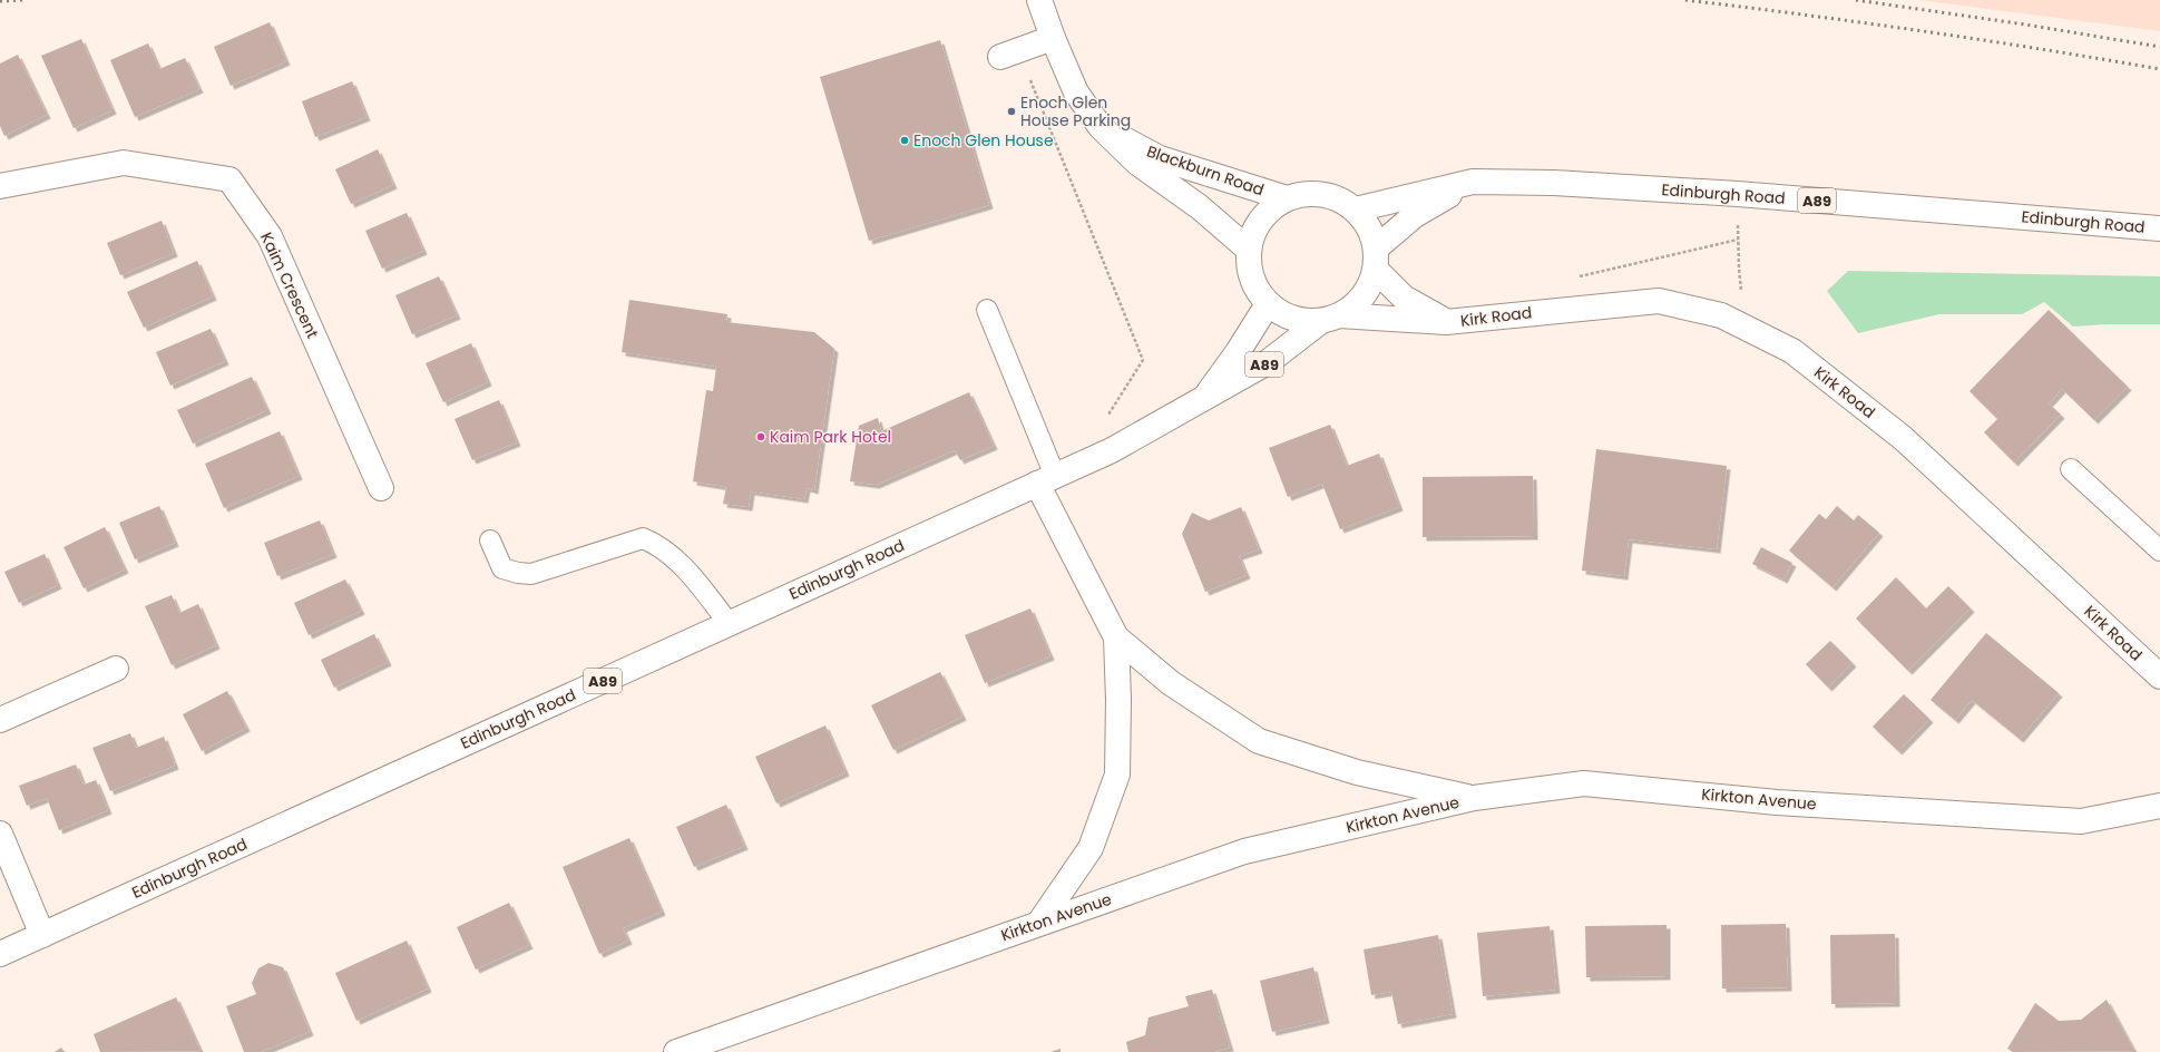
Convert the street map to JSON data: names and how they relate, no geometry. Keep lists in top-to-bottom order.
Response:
{
  "streets": {
    "main road": [
      "Blackburn Road",
      "Edinburgh Road",
      "A89",
      "Kaim Crescent",
      "Kirk Road",
      "Kirkton Avenue"
    ]
  },
  "crossings": [
    ["Blackburn Road", "Edinburgh Road"],
    ["Blackburn Road", "A89"],
    ["Blackburn Road", "Kirk Road"],
    ["Edinburgh Road", "A89"],
    ["Edinburgh Road", "Kirk Road"],
    ["A89", "Kirk Road"]
  ],
  "places": ["Enoch Glen House Parking", "Enoch Glen House", "Kaim Park Hotel"]
}
